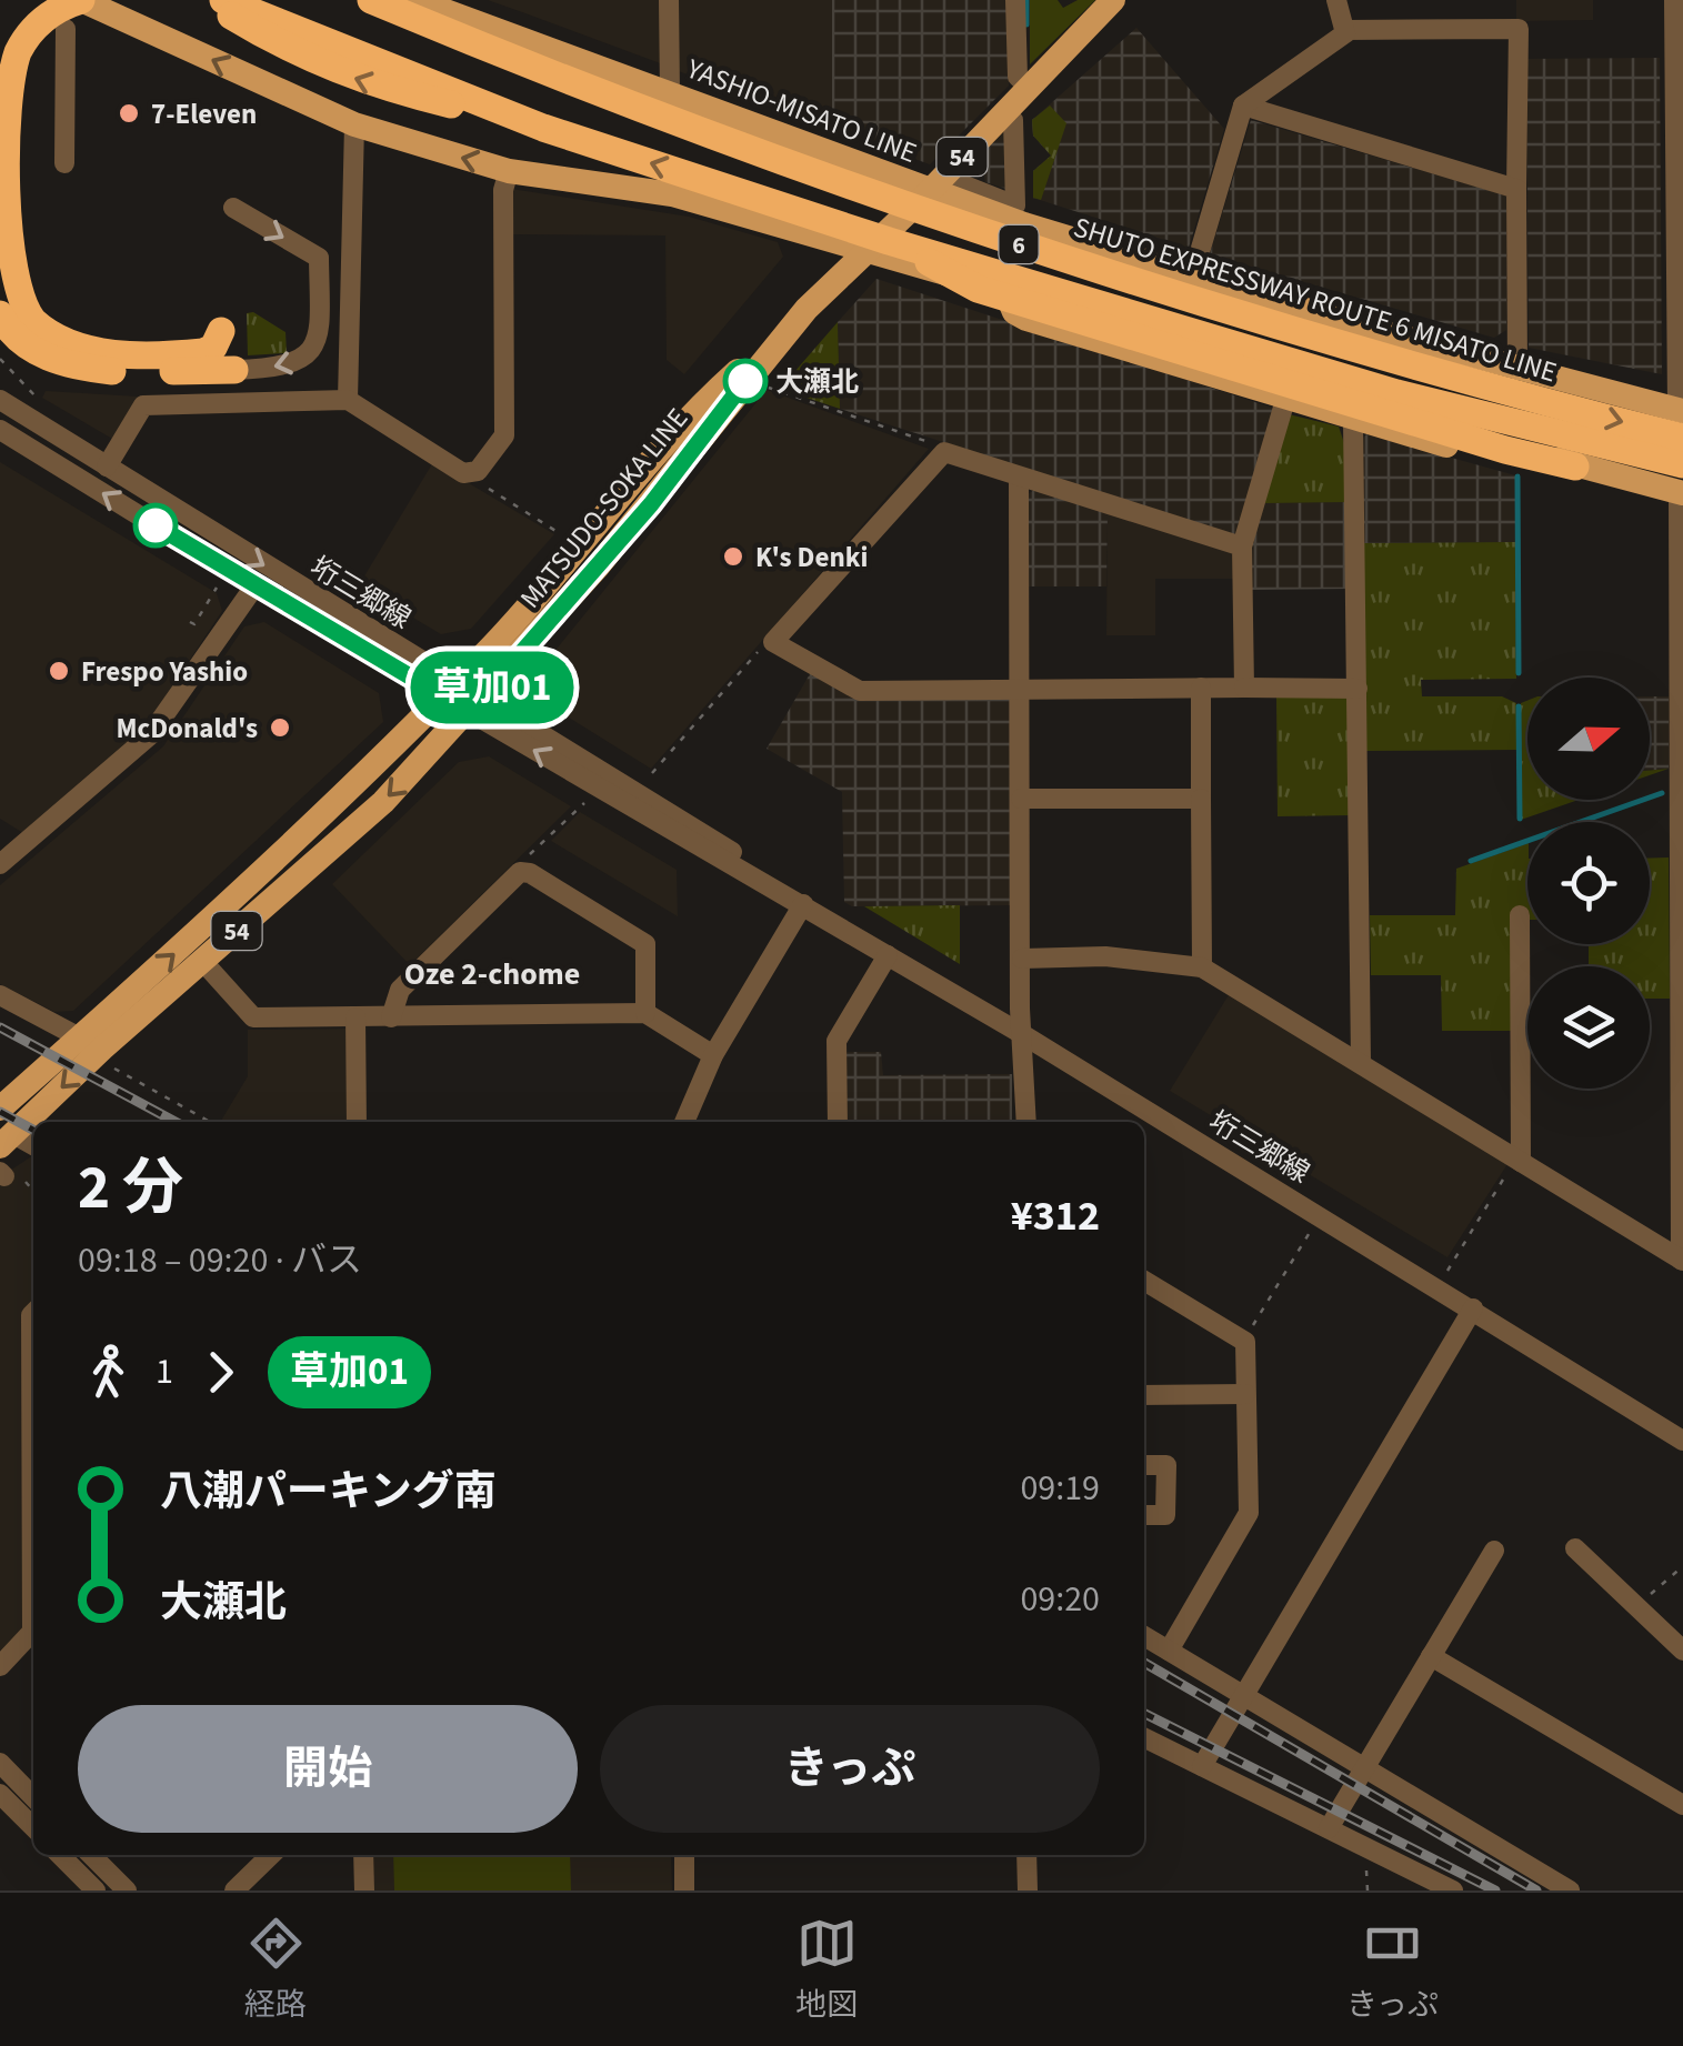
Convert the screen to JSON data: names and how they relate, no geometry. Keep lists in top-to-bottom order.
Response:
{
  "streets": {
    "highway": ["6", "SHUTO EXPRESSWAY ROUTE 6 MISATO LINE"],
    "main road": ["YASHIO-MISATO LINE", "54", "MATSUDO-SOKA LINE"],
    "street": ["垳三郷線"]
  },
  "crossings": [
    ["YASHIO-MISATO LINE", "SHUTO EXPRESSWAY ROUTE 6 MISATO LINE"],
    ["YASHIO-MISATO LINE", "MATSUDO-SOKA LINE"],
    ["6", "MATSUDO-SOKA LINE"],
    ["MATSUDO-SOKA LINE", "垳三郷線"]
  ],
  "districts": ["Oze 2-chome"],
  "places": [
    "7-Eleven",
    "大瀬北",
    "K's Denki",
    "Frespo Yashio",
    "McDonald's"
  ],
  "lines": ["bus line 草加01"],
  "north": "right",
  "page": {
    "on_map": "草加01",
    "heading": ["2 分", "09:18 – 09:20 · バス", "¥312"],
    "legs": ["1", "草加01"],
    "list": [
      {
        "name": "八潮パーキング南",
        "value": "09:19"
      },
      {
        "name": "大瀬北",
        "value": "09:20"
      }
    ],
    "buttons": ["開始", "きっぷ"],
    "tabs": ["経路", "地図", "きっぷ"]
  }
}
